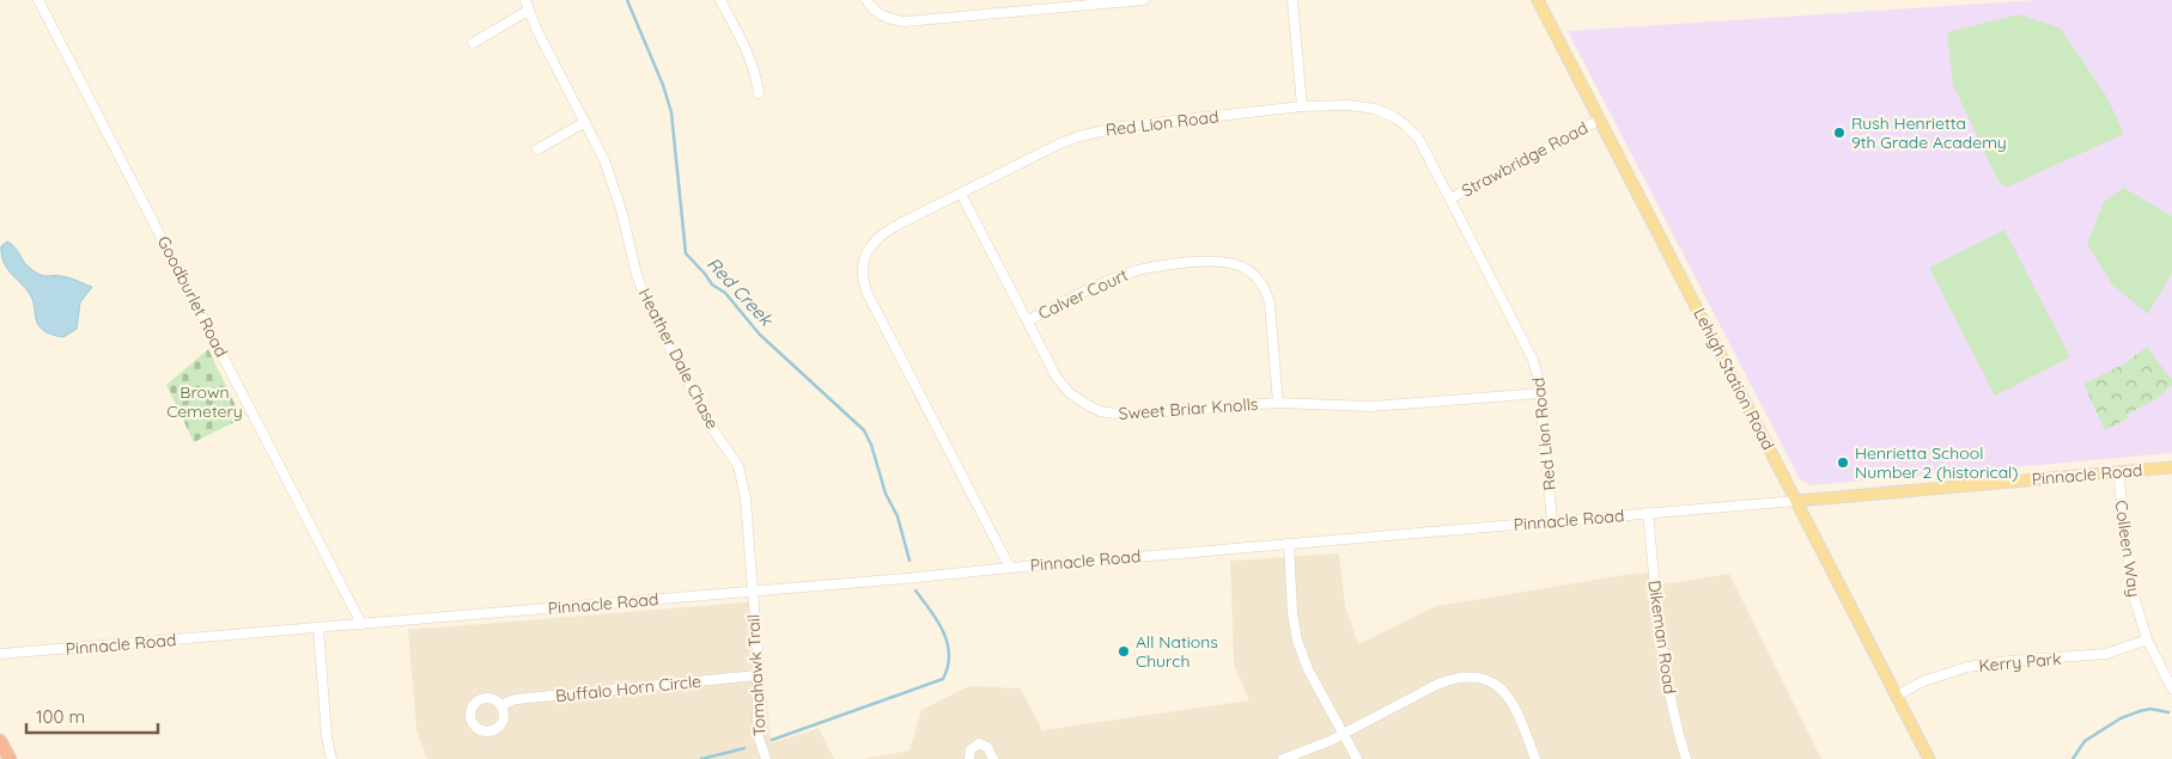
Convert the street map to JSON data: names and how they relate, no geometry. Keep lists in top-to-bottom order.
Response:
{
  "streets": {
    "main road": ["Lehigh Station Road", "Pinnacle Road"],
    "street": [
      "Red Lion Road",
      "Strawbridge Road",
      "Calver Court",
      "Goodburlet Road",
      "Heather Dale Chase",
      "Sweet Briar Knolls",
      "Colleen Way",
      "Dikeman Road",
      "Kerry Park",
      "Tomahawk Trail",
      "Buffalo Horn Circle"
    ]
  },
  "crossings": [
    ["Red Lion Road", "Strawbridge Road"],
    ["Red Lion Road", "Sweet Briar Knolls"],
    ["Red Lion Road", "Pinnacle Road"],
    ["Strawbridge Road", "Lehigh Station Road"],
    ["Calver Court", "Sweet Briar Knolls"],
    ["Goodburlet Road", "Pinnacle Road"],
    ["Heather Dale Chase", "Pinnacle Road"],
    ["Heather Dale Chase", "Tomahawk Trail"],
    ["Lehigh Station Road", "Pinnacle Road"],
    ["Lehigh Station Road", "Kerry Park"],
    ["Pinnacle Road", "Colleen Way"],
    ["Pinnacle Road", "Dikeman Road"],
    ["Pinnacle Road", "Tomahawk Trail"],
    ["Colleen Way", "Kerry Park"],
    ["Tomahawk Trail", "Buffalo Horn Circle"]
  ],
  "water": ["Red Creek"],
  "parks": ["Brown Cemetery"],
  "places": ["Rush Henrietta 9th Grade Academy", "Henrietta School Number 2 (historical)", "All Nations Church"],
  "scale_bar": "100 m"
}
